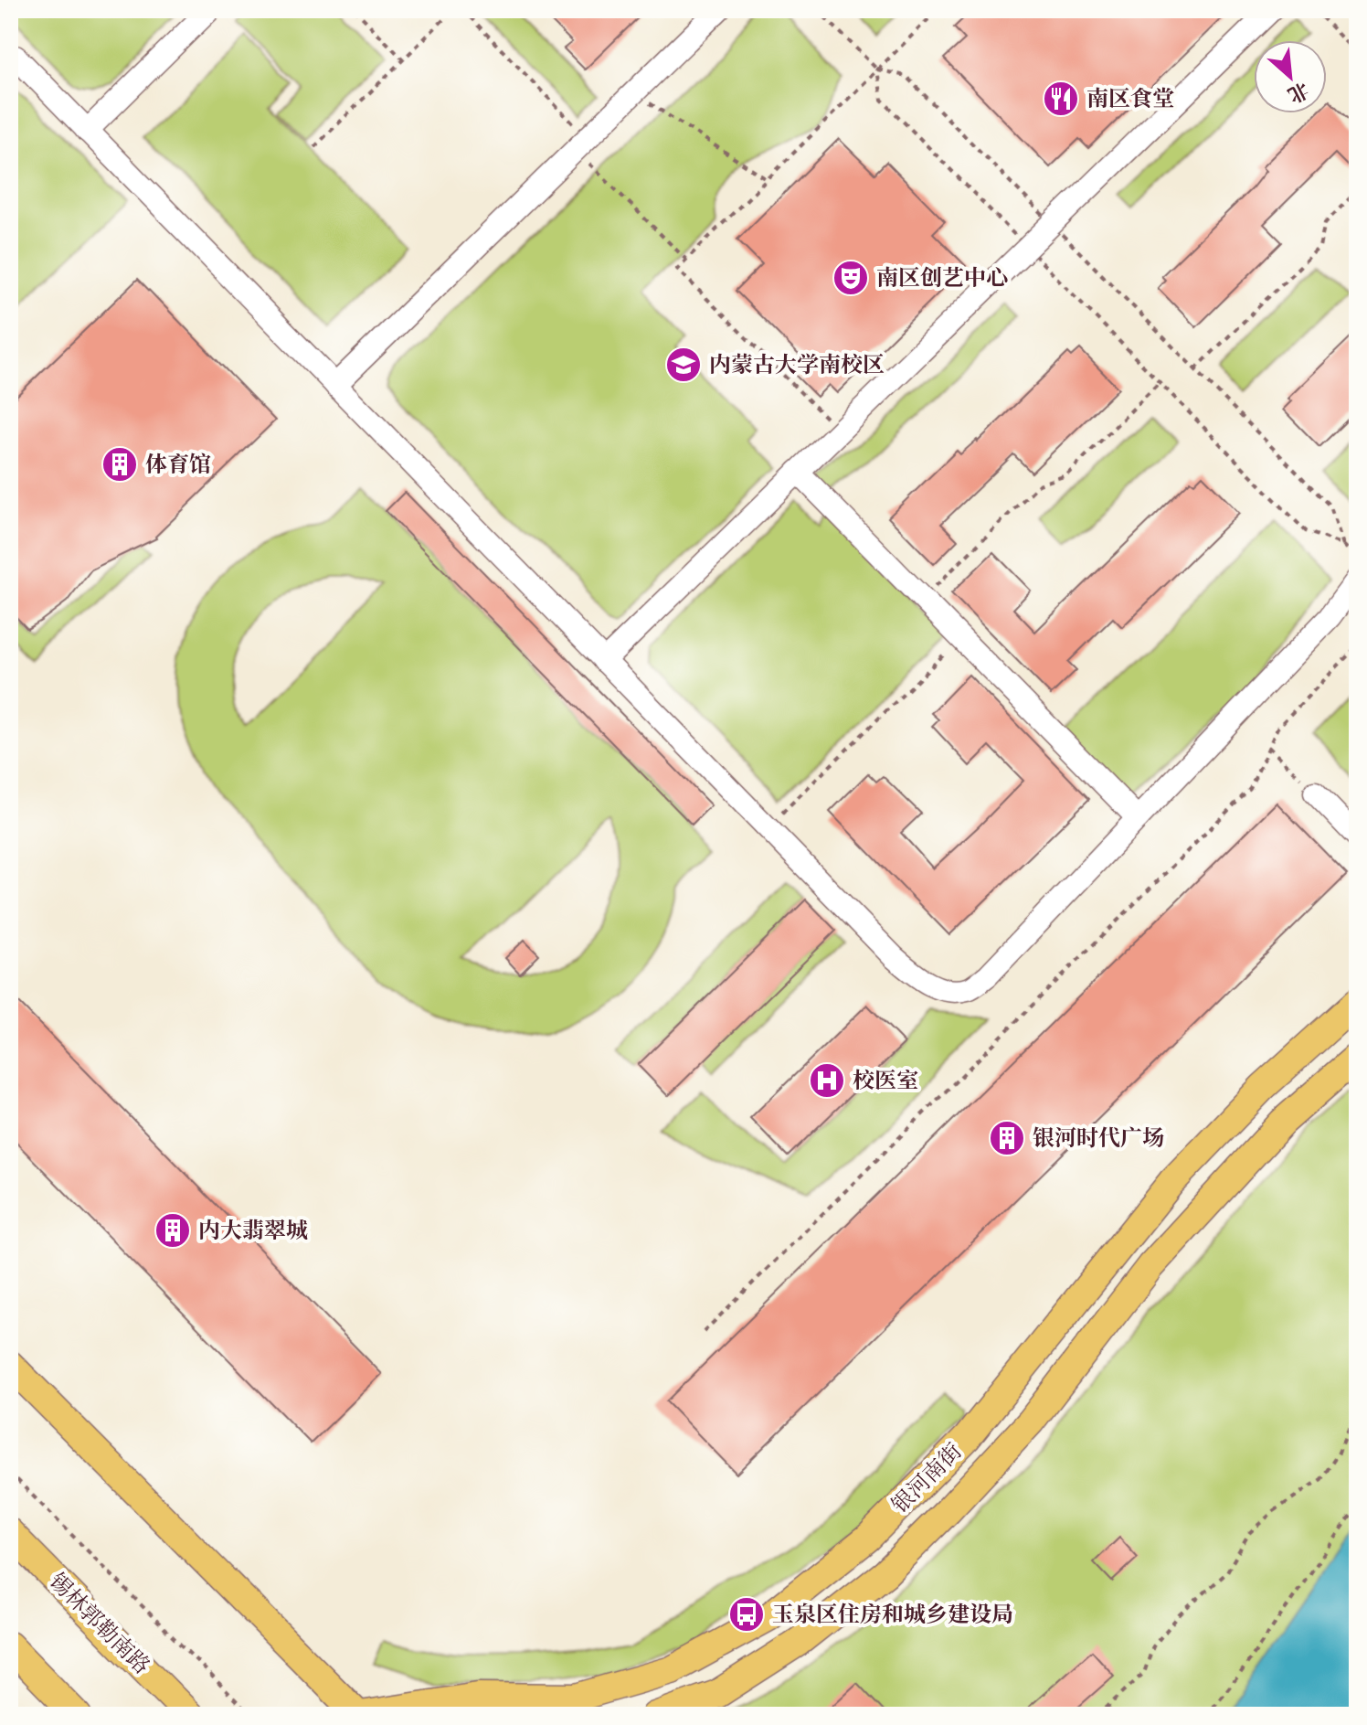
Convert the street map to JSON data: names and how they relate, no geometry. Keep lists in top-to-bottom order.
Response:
{
  "streets": {
    "main road": ["银河南街", "锡林郭勒南路"]
  },
  "places": {
    "restaurant": ["南区食堂"],
    "theatre": ["南区创艺中心"],
    "school or university": ["内蒙古大学南校区"],
    "building": ["体育馆", "银河时代广场", "内大翡翠城"],
    "hospital": ["校医室"],
    "bus stop": ["玉泉区住房和城乡建设局"]
  },
  "north": "bottom right"
}
